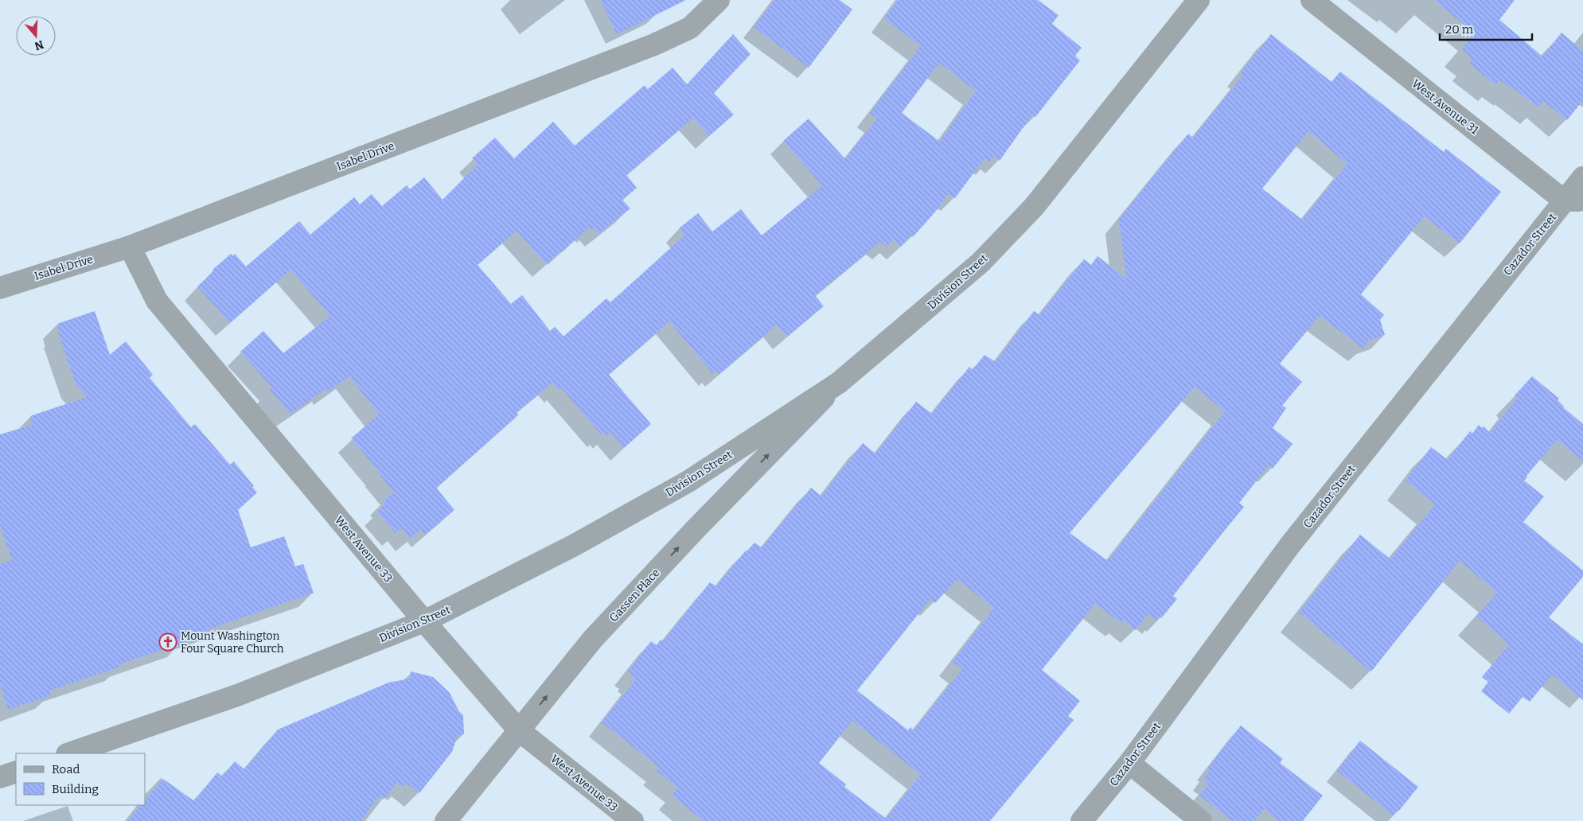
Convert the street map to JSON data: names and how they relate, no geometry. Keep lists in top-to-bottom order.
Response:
{
  "streets": {
    "street": [
      "West Avenue 31",
      "Isabel Drive",
      "Cazador Street",
      "Division Street",
      "West Avenue 33",
      "Gassen Place"
    ]
  },
  "crossings": [
    ["West Avenue 31", "Cazador Street"],
    ["Isabel Drive", "West Avenue 33"],
    ["Division Street", "West Avenue 33"],
    ["Division Street", "Gassen Place"],
    ["West Avenue 33", "Gassen Place"]
  ],
  "one_way": ["Gassen Place"],
  "places": {
    "church": ["Mount Washington Four Square Church"]
  },
  "legend": ["Road", "Building"],
  "scale_bar": "20 m",
  "north": "bottom"
}
